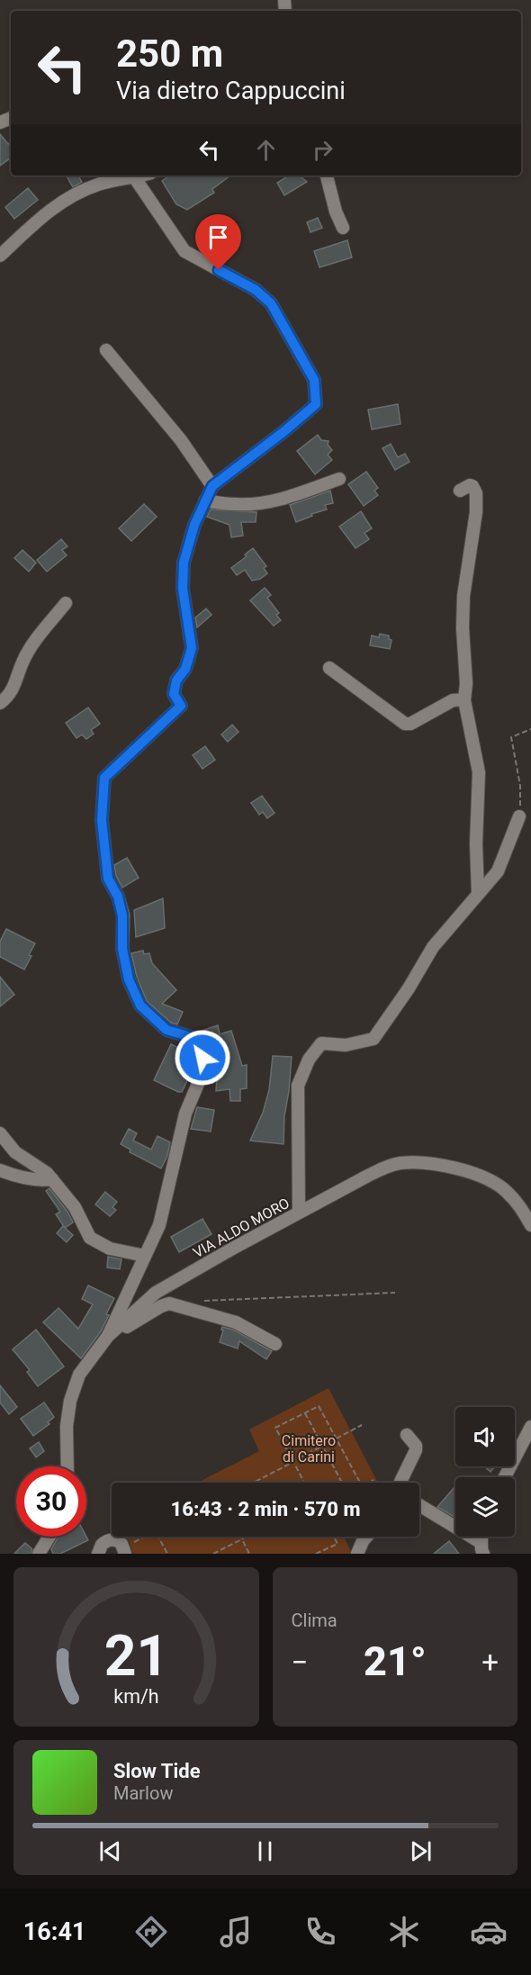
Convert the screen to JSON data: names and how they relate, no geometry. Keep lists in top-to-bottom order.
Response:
{
  "streets": {
    "street": ["VIA ALDO MORO"]
  },
  "parks": ["Cimitero di Carini"],
  "page": {
    "turn": ["250 m", "Via dietro Cappuccini"],
    "limit": "30",
    "trip": "16:43 · 2 min · 570 m",
    "tile": "Clima",
    "heat": ["−", "21°", "+"],
    "song": ["Slow Tide", "Marlow"],
    "tabs": "16:41",
    "gauge": ["21", "km/h"]
  }
}
